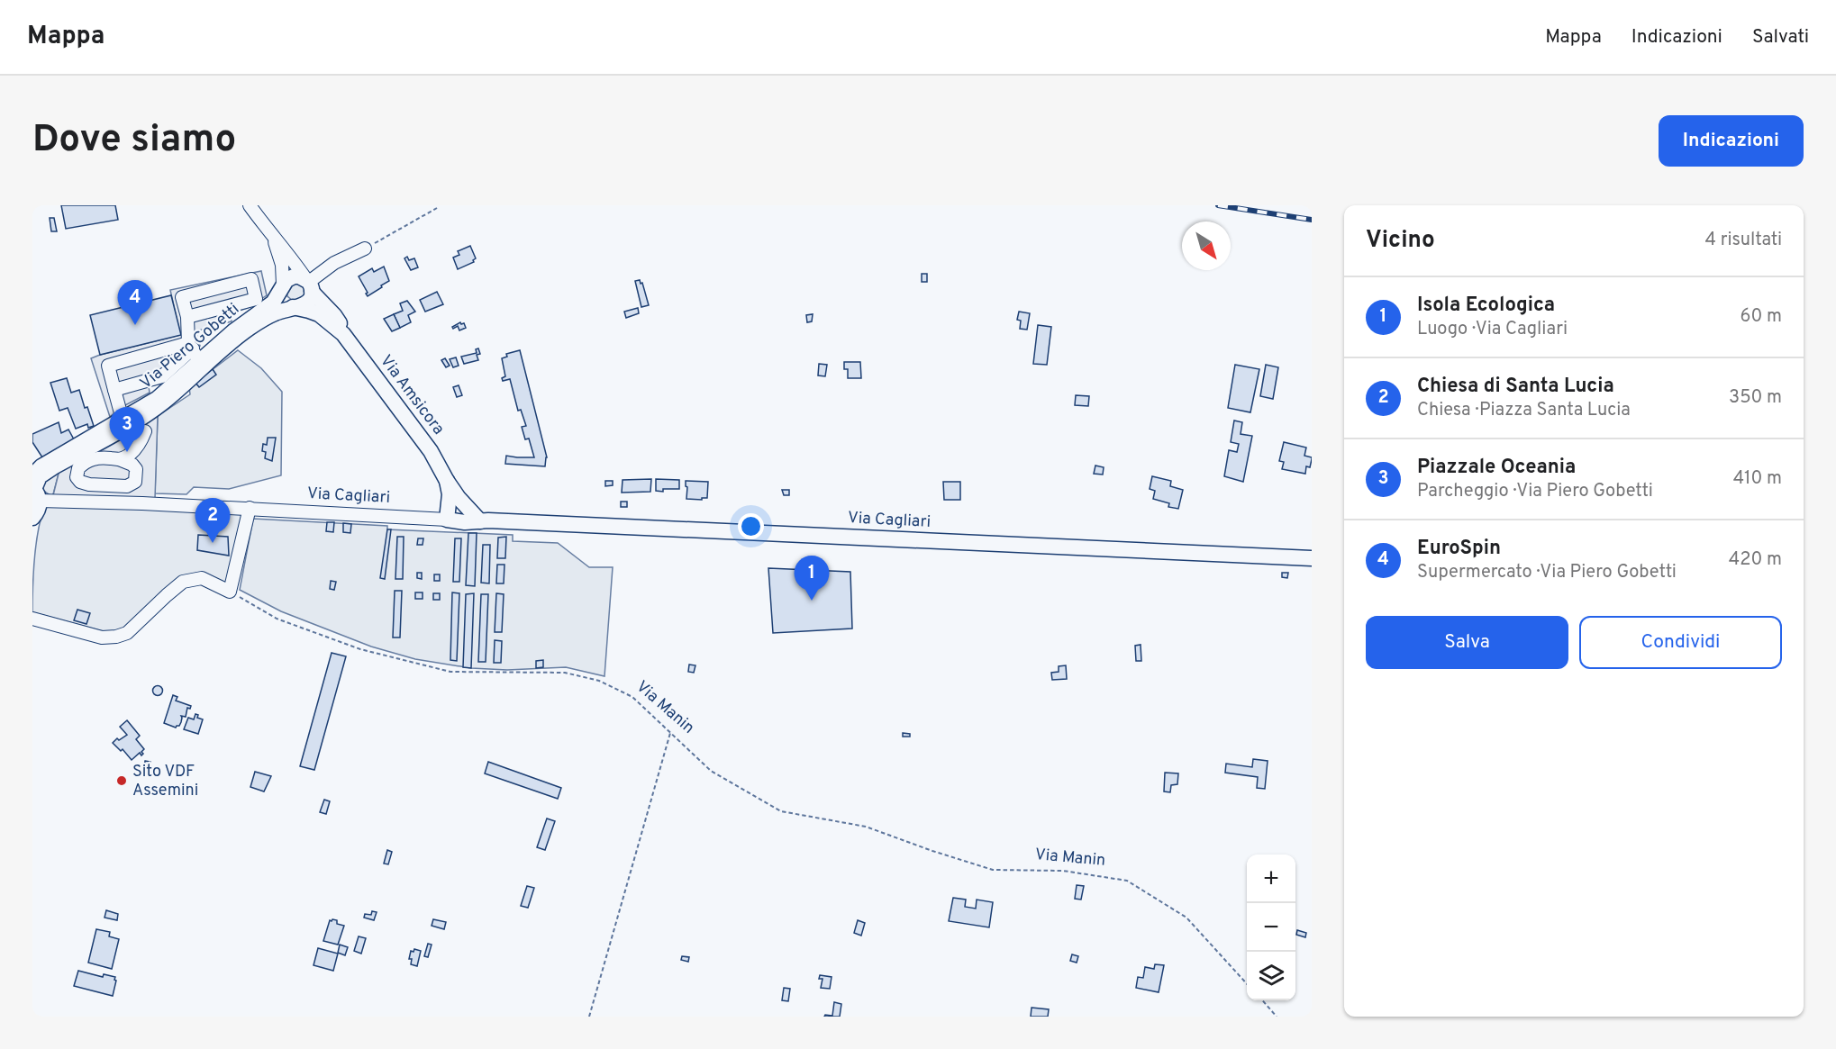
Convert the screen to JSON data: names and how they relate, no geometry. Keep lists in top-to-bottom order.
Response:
{
  "streets": {
    "main road": ["Via Piero Gobetti", "Via Amsicora", "Via Cagliari"],
    "path": ["Via Manin"]
  },
  "crossings": [
    ["Via Piero Gobetti", "Via Amsicora"],
    ["Via Piero Gobetti", "Via Cagliari"],
    ["Via Amsicora", "Via Cagliari"]
  ],
  "places": ["Sito VDF Assemini"],
  "north": "bottom right",
  "page": {
    "header": "Mappa",
    "nav": ["Mappa", "Indicazioni", "Salvati"],
    "buttons": [
      "Indicazioni",
      ["Salva", "Condividi"]
    ],
    "title": "Dove siamo",
    "heading": ["Vicino", "4 risultati"],
    "list": [
      {
        "mark": "1",
        "name": "Isola Ecologica",
        "note": "Luogo · Via Cagliari",
        "value": "60 m"
      },
      {
        "mark": "2",
        "name": "Chiesa di Santa Lucia",
        "note": "Chiesa · Piazza Santa Lucia",
        "value": "350 m"
      },
      {
        "mark": "3",
        "name": "Piazzale Oceania",
        "note": "Parcheggio · Via Piero Gobetti",
        "value": "410 m"
      },
      {
        "mark": "4",
        "name": "EuroSpin",
        "note": "Supermercato · Via Piero Gobetti",
        "value": "420 m"
      }
    ],
    "pins": [
      "4",
      "3",
      "2",
      "1"
    ],
    "map_buttons": ["+", "−"]
  }
}
